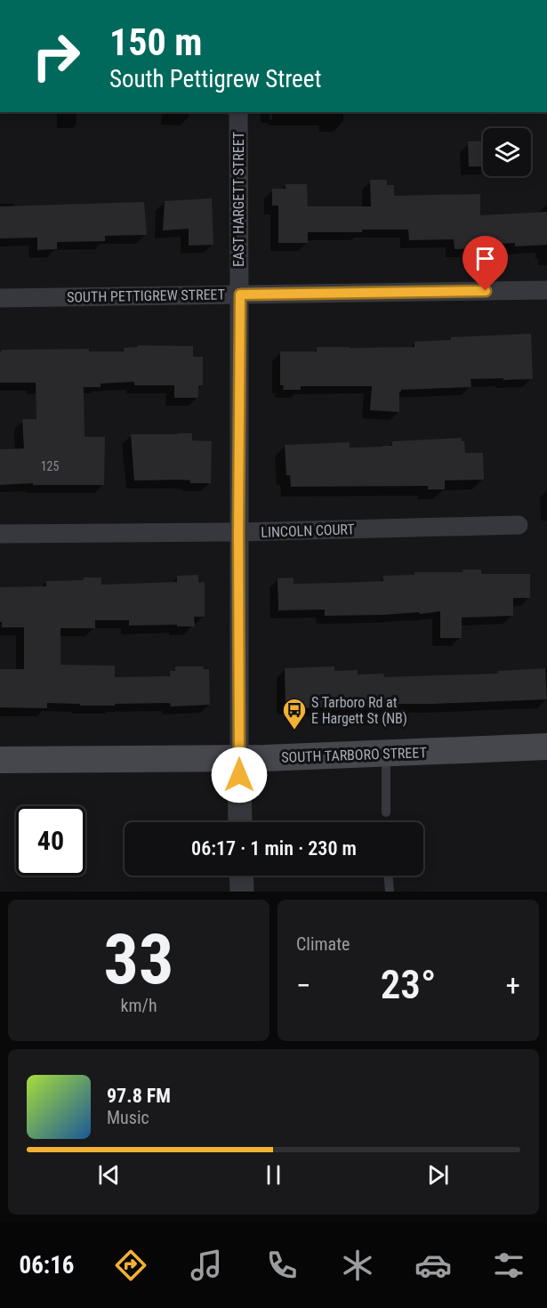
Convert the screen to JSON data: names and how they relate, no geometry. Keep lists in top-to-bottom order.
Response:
{
  "streets": {
    "main road": ["SOUTH TARBORO STREET"],
    "street": ["EAST HARGETT STREET", "SOUTH PETTIGREW STREET", "LINCOLN COURT"]
  },
  "crossings": [
    ["EAST HARGETT STREET", "SOUTH PETTIGREW STREET"],
    ["EAST HARGETT STREET", "LINCOLN COURT"],
    ["EAST HARGETT STREET", "SOUTH TARBORO STREET"]
  ],
  "places": {
    "bus stop": ["S Tarboro Rd at E Hargett St (NB)"]
  },
  "house_numbers": ["125"],
  "page": {
    "turn": ["150 m", "South Pettigrew Street"],
    "limit": "40",
    "trip": "06:17 · 1 min · 230 m",
    "tile": [
      ["33", "km/h"],
      "Climate"
    ],
    "heat": ["−", "23°", "+"],
    "song": ["97.8 FM", "Music"],
    "tabs": "06:16"
  }
}
